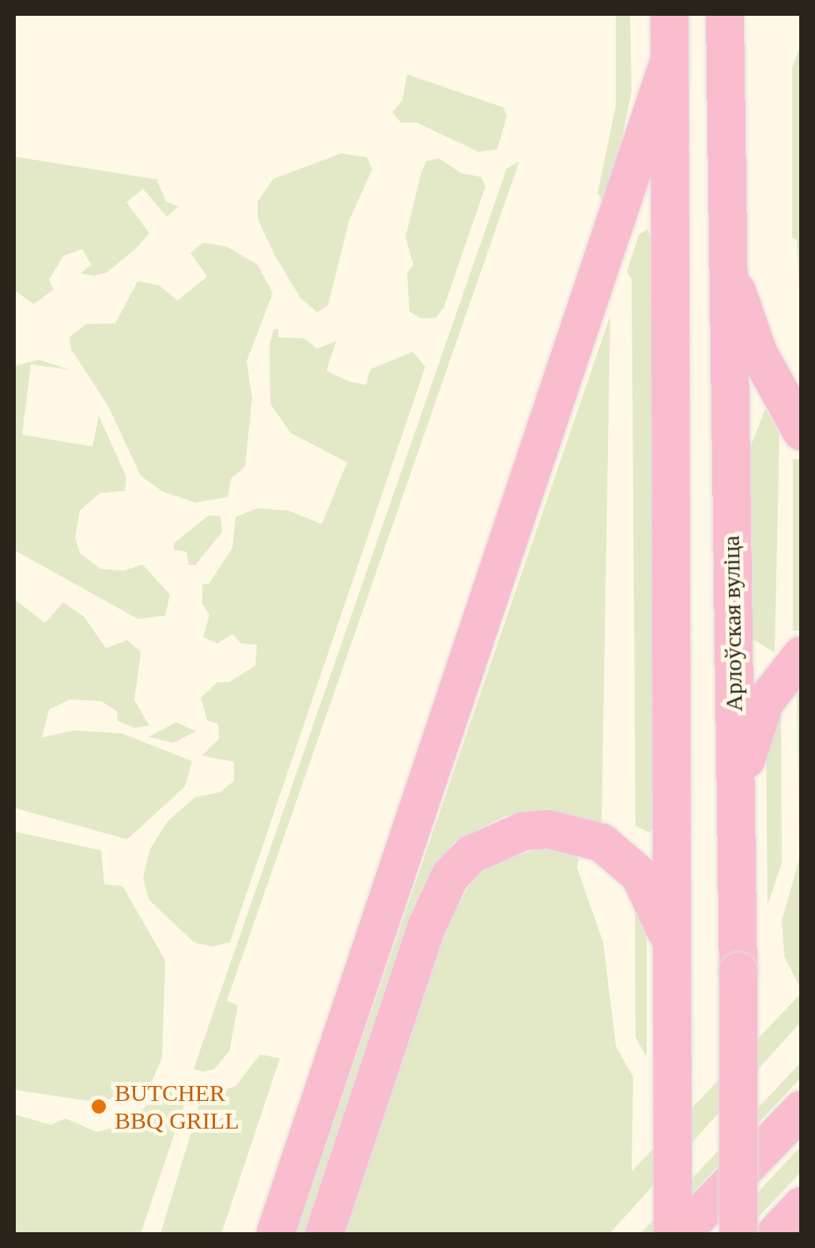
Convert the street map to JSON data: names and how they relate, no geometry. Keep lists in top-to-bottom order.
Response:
{
  "streets": {
    "main road": ["Арлоўская вуліца"]
  },
  "places": ["BUTCHER BBQ GRILL"]
}
